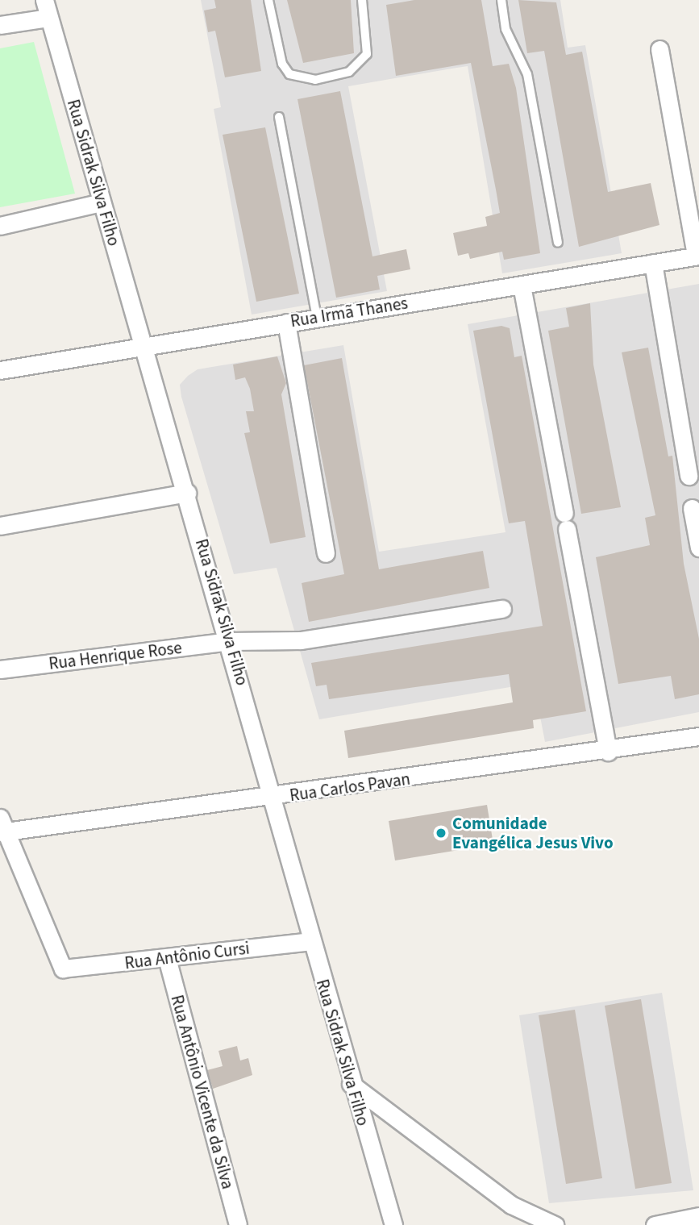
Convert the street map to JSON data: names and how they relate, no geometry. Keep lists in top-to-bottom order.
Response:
{
  "streets": {
    "street": [
      "Rua Sidrak Silva Filho",
      "Rua Irmã Thanes",
      "Rua Henrique Rose",
      "Rua Carlos Pavan",
      "Rua Antônio Cursi",
      "Rua Antônio Vicente da Silva"
    ]
  },
  "crossings": [
    ["Rua Sidrak Silva Filho", "Rua Irmã Thanes"],
    ["Rua Sidrak Silva Filho", "Rua Henrique Rose"],
    ["Rua Sidrak Silva Filho", "Rua Carlos Pavan"],
    ["Rua Sidrak Silva Filho", "Rua Antônio Cursi"],
    ["Rua Carlos Pavan", "Rua Antônio Cursi"],
    ["Rua Antônio Cursi", "Rua Antônio Vicente da Silva"]
  ],
  "places": ["Comunidade Evangélica Jesus Vivo"]
}
